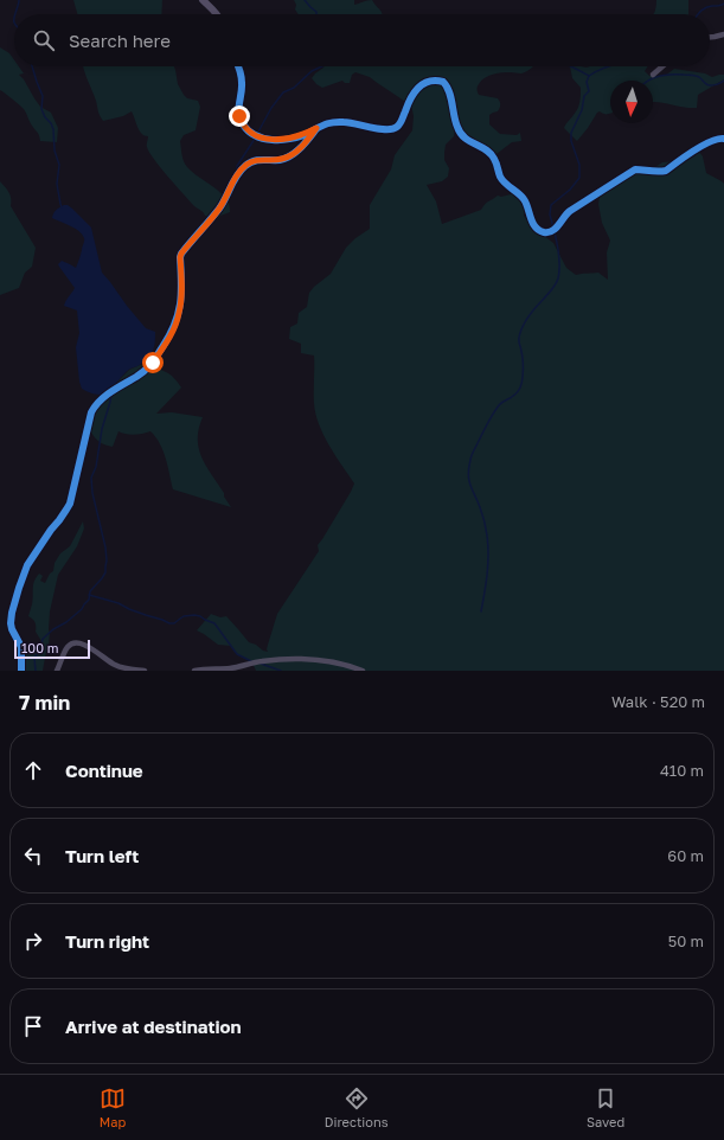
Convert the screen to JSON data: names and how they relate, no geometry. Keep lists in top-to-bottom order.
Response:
{
  "scale_bar": "100 m",
  "north": "bottom",
  "page": {
    "search": "Search here",
    "scale": "100 m",
    "heading": ["7 min", "Walk · 520 m"],
    "list": [
      ["Continue", "410 m"],
      ["Turn left", "60 m"],
      ["Turn right", "50 m"],
      "Arrive at destination"
    ],
    "nav": ["Map", "Directions", "Saved"]
  }
}
